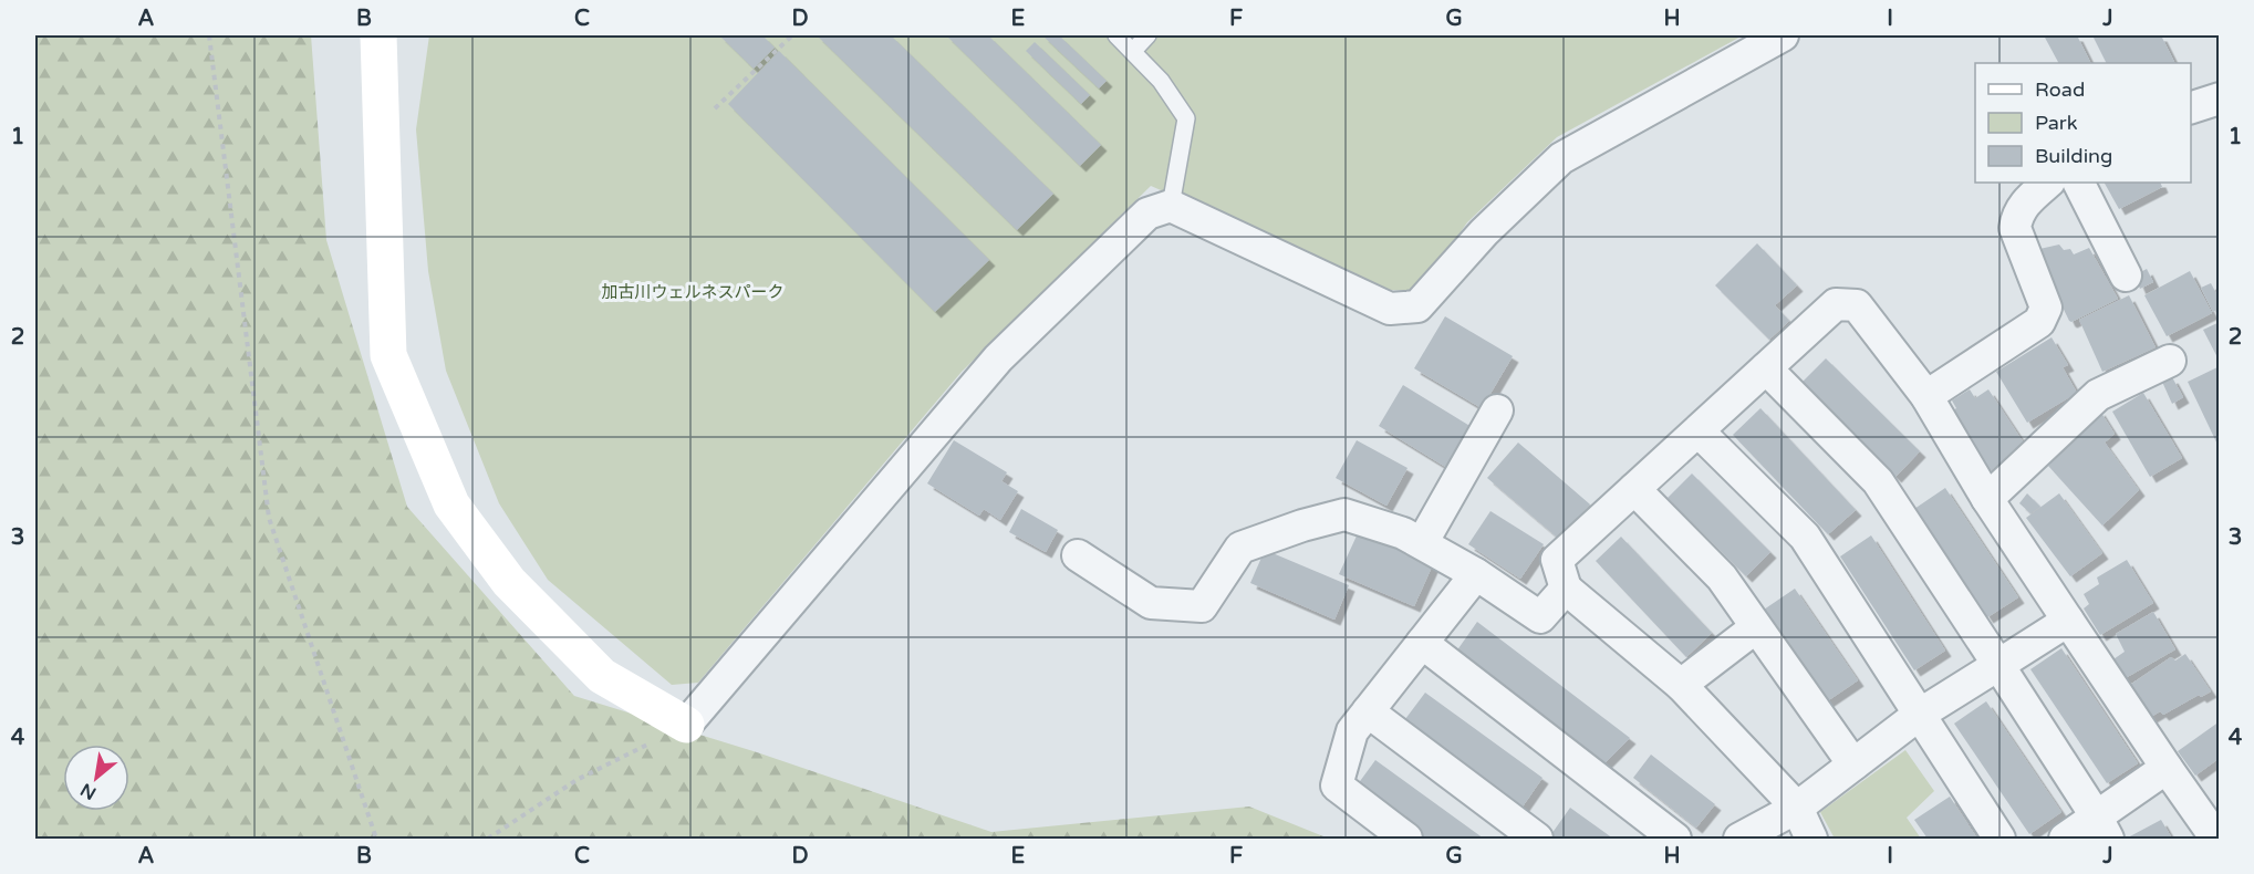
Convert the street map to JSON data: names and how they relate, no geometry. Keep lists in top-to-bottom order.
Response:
{
  "parks": ["加古川ウェルネスパーク"],
  "legend": ["Road", "Park", "Building"],
  "north": "bottom left",
  "grid": {
    "columns": [
      "A",
      "B",
      "C",
      "D",
      "E",
      "F",
      "G",
      "H",
      "I",
      "J"
    ],
    "rows": [
      "1",
      "2",
      "3",
      "4"
    ]
  }
}
